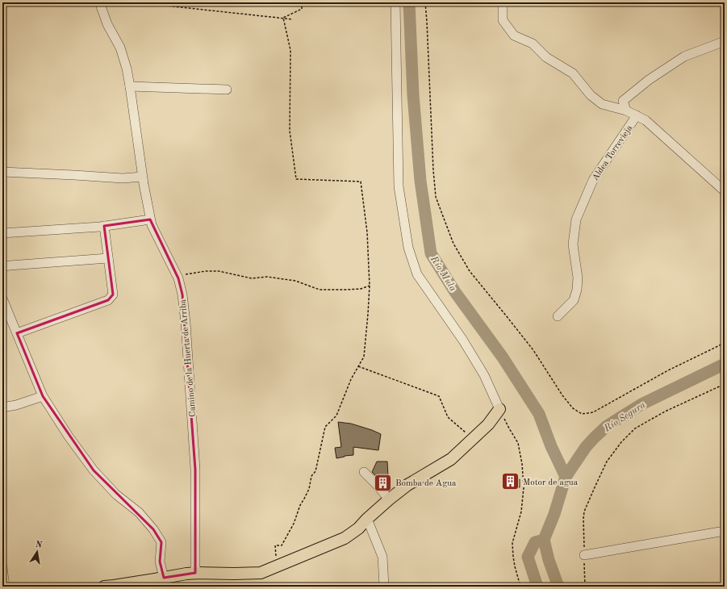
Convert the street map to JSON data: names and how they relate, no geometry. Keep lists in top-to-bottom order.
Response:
{
  "streets": {
    "street": ["Aldea Torrevieja", "Camino de la Huerta de Arriba"]
  },
  "water": ["Río Mula", "Río Segura"],
  "places": {
    "building": ["Motor de agua", "Bomba de Agua"]
  },
  "north": "top"
}
